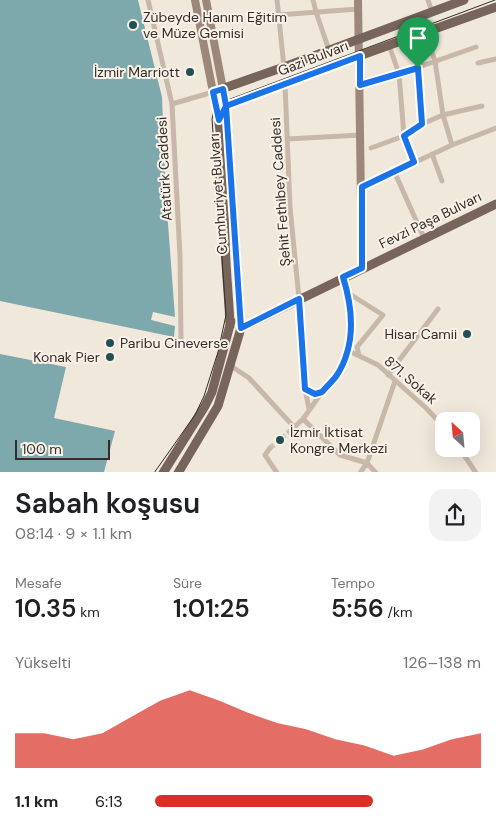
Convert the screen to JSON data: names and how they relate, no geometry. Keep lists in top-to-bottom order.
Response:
{
  "streets": {
    "main road": ["Gazi Bulvarı", "Cumhuriyet Bulvarı", "Fevzi Paşa Bulvarı"],
    "street": ["Atatürk Caddesi", "Şehit Fethibey Caddesi", "871. Sokak"]
  },
  "crossings": [
    ["Gazi Bulvarı", "Şehit Fethibey Caddesi"],
    ["Gazi Bulvarı", "Cumhuriyet Bulvarı"],
    ["Şehit Fethibey Caddesi", "Fevzi Paşa Bulvarı"],
    ["Cumhuriyet Bulvarı", "Fevzi Paşa Bulvarı"]
  ],
  "places": [
    "Zübeyde Hanım Eğitim ve Müze Gemisi",
    "İzmir Marriott",
    "Hisar Camii",
    "Paribu Cineverse",
    "Konak Pier",
    "İzmir İktisat Kongre Merkezi"
  ],
  "scale_bar": "100 m",
  "north": "top left",
  "page": {
    "scale": "100 m",
    "heading": ["Sabah koşusu", "08:14 · 9 × 1.1 km"],
    "stats": [
      ["Mesafe", "10.35 km"],
      ["Süre", "1:01:25"],
      ["Tempo", "5:56 /km"]
    ],
    "chart": ["Yükselti", "126–138 m"],
    "list": [
      {
        "name": "1.1 km",
        "note": "6:13"
      }
    ]
  }
}
